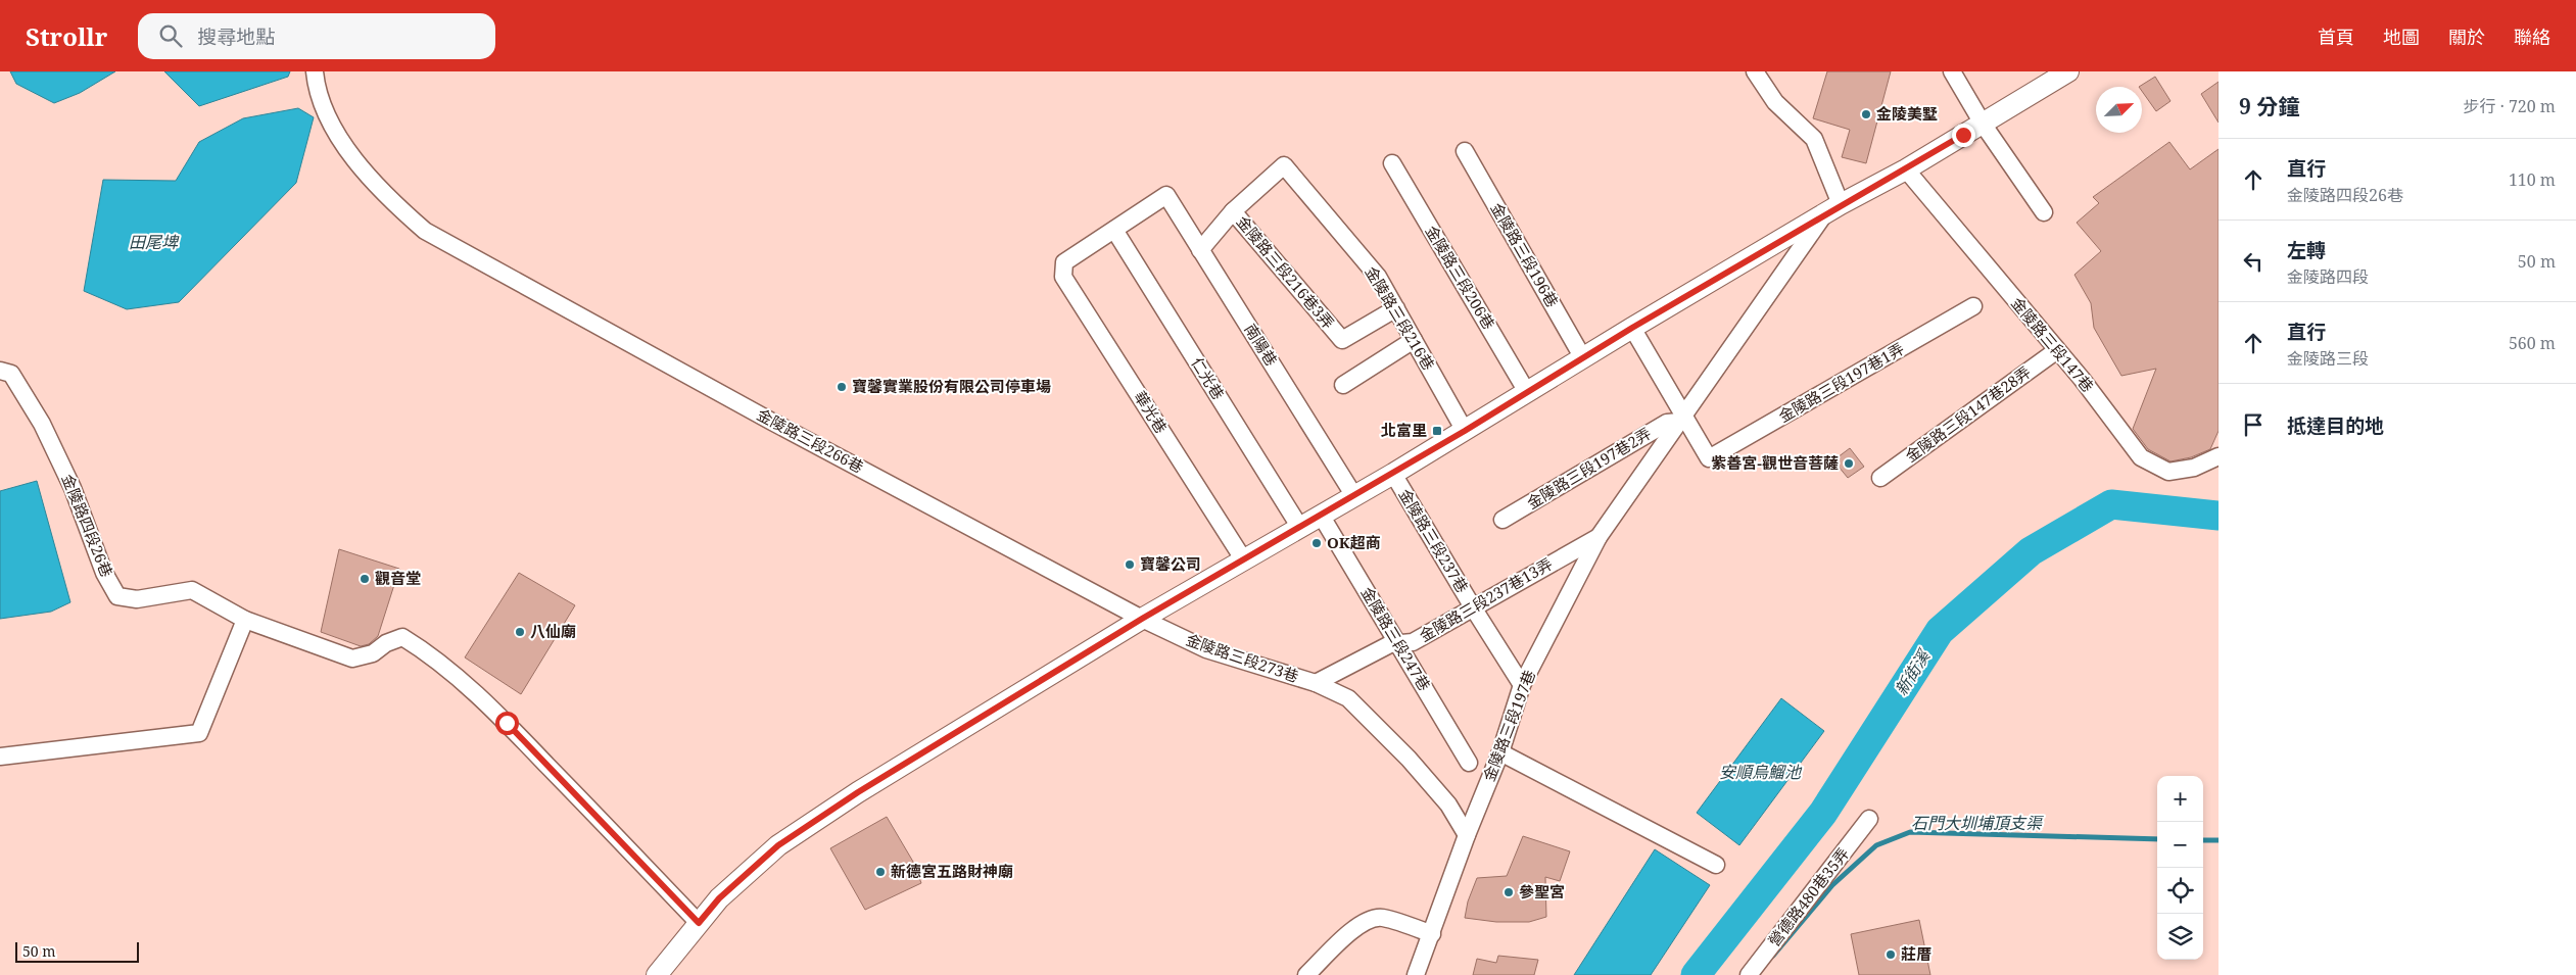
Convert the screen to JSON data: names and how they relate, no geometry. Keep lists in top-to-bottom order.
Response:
{
  "streets": {
    "street": [
      "金陵路三段196巷",
      "金陵路三段216巷3弄",
      "金陵路三段206巷",
      "金陵路三段216巷",
      "南陽巷",
      "金陵路三段147巷",
      "仁光巷",
      "金陵路三段197巷1弄",
      "華光巷",
      "金陵路三段147巷28弄",
      "金陵路三段266巷",
      "金陵路三段197巷2弄",
      "金陵路四段26巷",
      "金陵路三段237巷",
      "金陵路三段237巷13弄",
      "金陵路三段247巷",
      "金陵路三段273巷",
      "金陵路三段197巷",
      "營德路480巷35弄"
    ]
  },
  "crossings": [
    ["金陵路三段216巷3弄", "金陵路三段216巷"],
    ["南陽巷", "仁光巷"],
    ["南陽巷", "華光巷"],
    ["金陵路三段147巷", "金陵路三段147巷28弄"],
    ["仁光巷", "華光巷"],
    ["金陵路三段197巷1弄", "金陵路三段197巷2弄"],
    ["金陵路三段197巷1弄", "金陵路三段197巷"],
    ["金陵路三段266巷", "金陵路三段273巷"],
    ["金陵路三段197巷2弄", "金陵路三段197巷"],
    ["金陵路三段237巷", "金陵路三段237巷13弄"],
    ["金陵路三段237巷", "金陵路三段197巷"],
    ["金陵路三段237巷13弄", "金陵路三段247巷"],
    ["金陵路三段237巷13弄", "金陵路三段273巷"],
    ["金陵路三段237巷13弄", "金陵路三段197巷"],
    ["金陵路三段273巷", "金陵路三段197巷"]
  ],
  "water": [
    "田尾埤",
    "新街溪",
    "安順烏鰡池",
    "石門大圳埔頂支渠"
  ],
  "places": {
    "other": [
      "金陵美墅",
      "寶馨實業股份有限公司停車場",
      "紫善宮-觀世音菩薩",
      "OK超商",
      "寶馨公司",
      "觀音堂",
      "八仙廟",
      "新德宮五路財神廟",
      "參聖宮",
      "莊厝"
    ],
    "transit": ["北富里"]
  },
  "scale_bar": "50 m",
  "north": "top right",
  "page": {
    "header": "Strollr",
    "search": "搜尋地點",
    "nav": [
      "首頁",
      "地圖",
      "關於",
      "聯絡"
    ],
    "heading": ["9 分鐘", "步行 · 720 m"],
    "list": [
      ["直行", "金陵路四段26巷", "110 m"],
      ["左轉", "金陵路四段", "50 m"],
      ["直行", "金陵路三段", "560 m"],
      "抵達目的地"
    ],
    "map_buttons": ["+", "−"],
    "scale": "50 m"
  }
}
